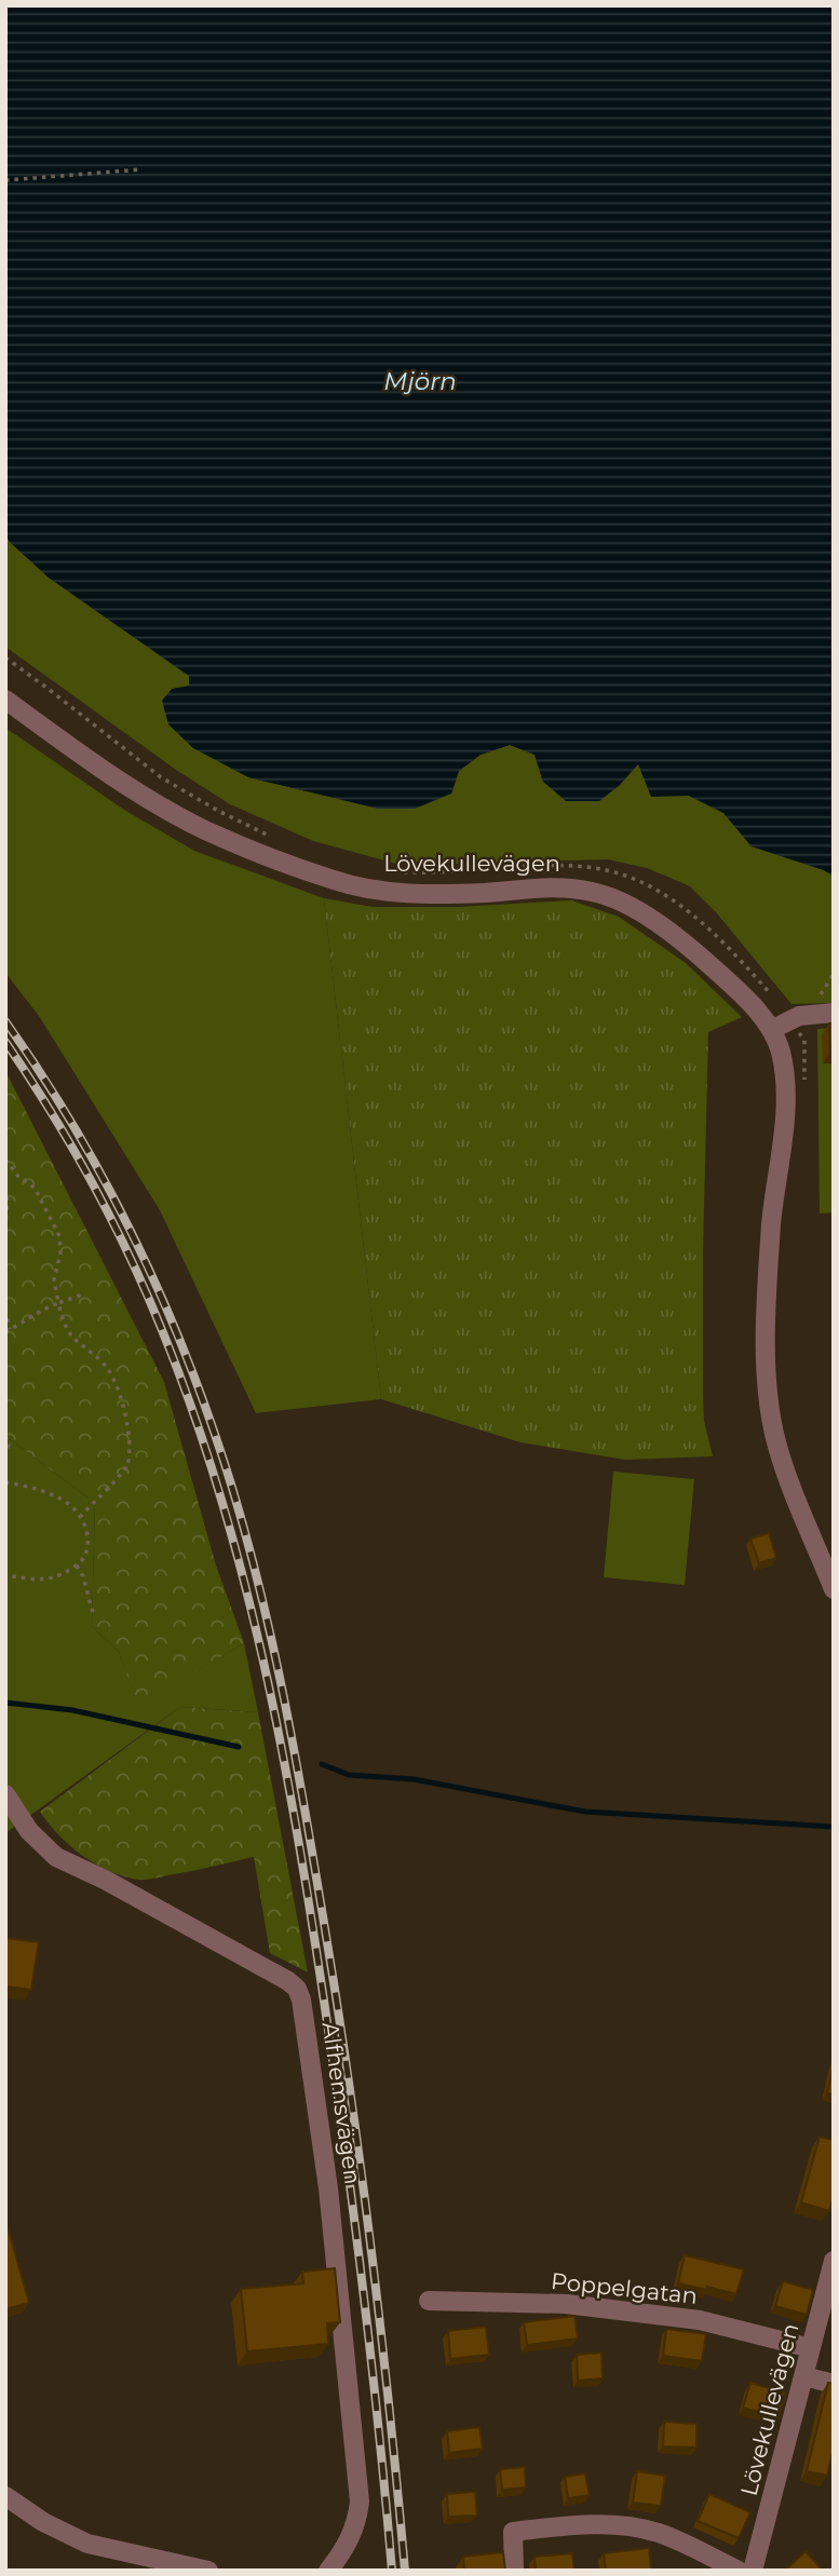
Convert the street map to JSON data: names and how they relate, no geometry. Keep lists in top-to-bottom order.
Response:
{
  "streets": {
    "street": ["Lövekullevägen", "Alfhemsvägen", "Poppelgatan"]
  },
  "crossings": [
    ["Lövekullevägen", "Poppelgatan"]
  ],
  "water": ["Mjörn"]
}
